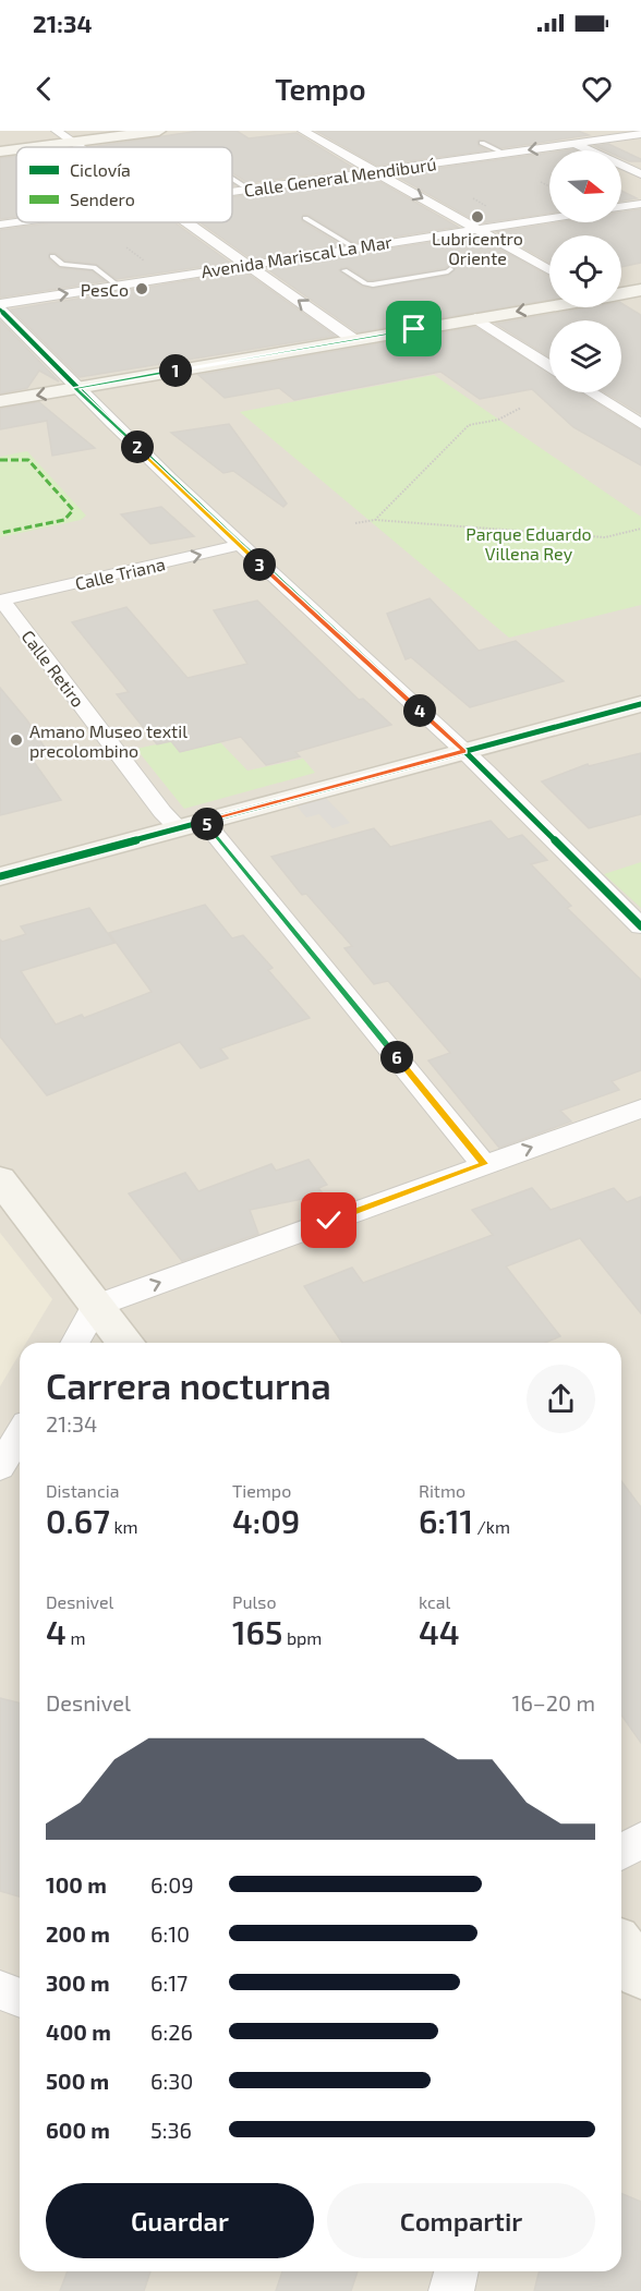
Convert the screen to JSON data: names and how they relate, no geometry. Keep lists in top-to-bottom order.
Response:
{
  "streets": {
    "street": [
      "Calle General Mendiburú",
      "Avenida Mariscal La Mar",
      "Calle Triana",
      "Calle Retiro"
    ]
  },
  "crossings": [
    ["Calle Triana", "Calle Retiro"]
  ],
  "parks": ["Parque Eduardo Villena Rey"],
  "places": ["Lubricentro Oriente", "PesCo", "Amano Museo textil precolombino"],
  "legend": ["Ciclovía", "Sendero"],
  "north": "right",
  "page": {
    "status": "21:34",
    "header": "Tempo",
    "pins": [
      "1",
      "2",
      "3",
      "4",
      "5",
      "6"
    ],
    "heading": ["Carrera nocturna", "21:34"],
    "stats": [
      ["Distancia", "0.67 km"],
      ["Tiempo", "4:09"],
      ["Ritmo", "6:11 /km"],
      ["Desnivel", "4 m"],
      ["Pulso", "165 bpm"],
      ["kcal", "44"]
    ],
    "chart": ["Desnivel", "16–20 m"],
    "list": [
      {
        "name": "100 m",
        "note": "6:09"
      },
      {
        "name": "200 m",
        "note": "6:10"
      },
      {
        "name": "300 m",
        "note": "6:17"
      },
      {
        "name": "400 m",
        "note": "6:26"
      },
      {
        "name": "500 m",
        "note": "6:30"
      },
      {
        "name": "600 m",
        "note": "5:36"
      }
    ],
    "buttons": ["Guardar", "Compartir"]
  }
}
